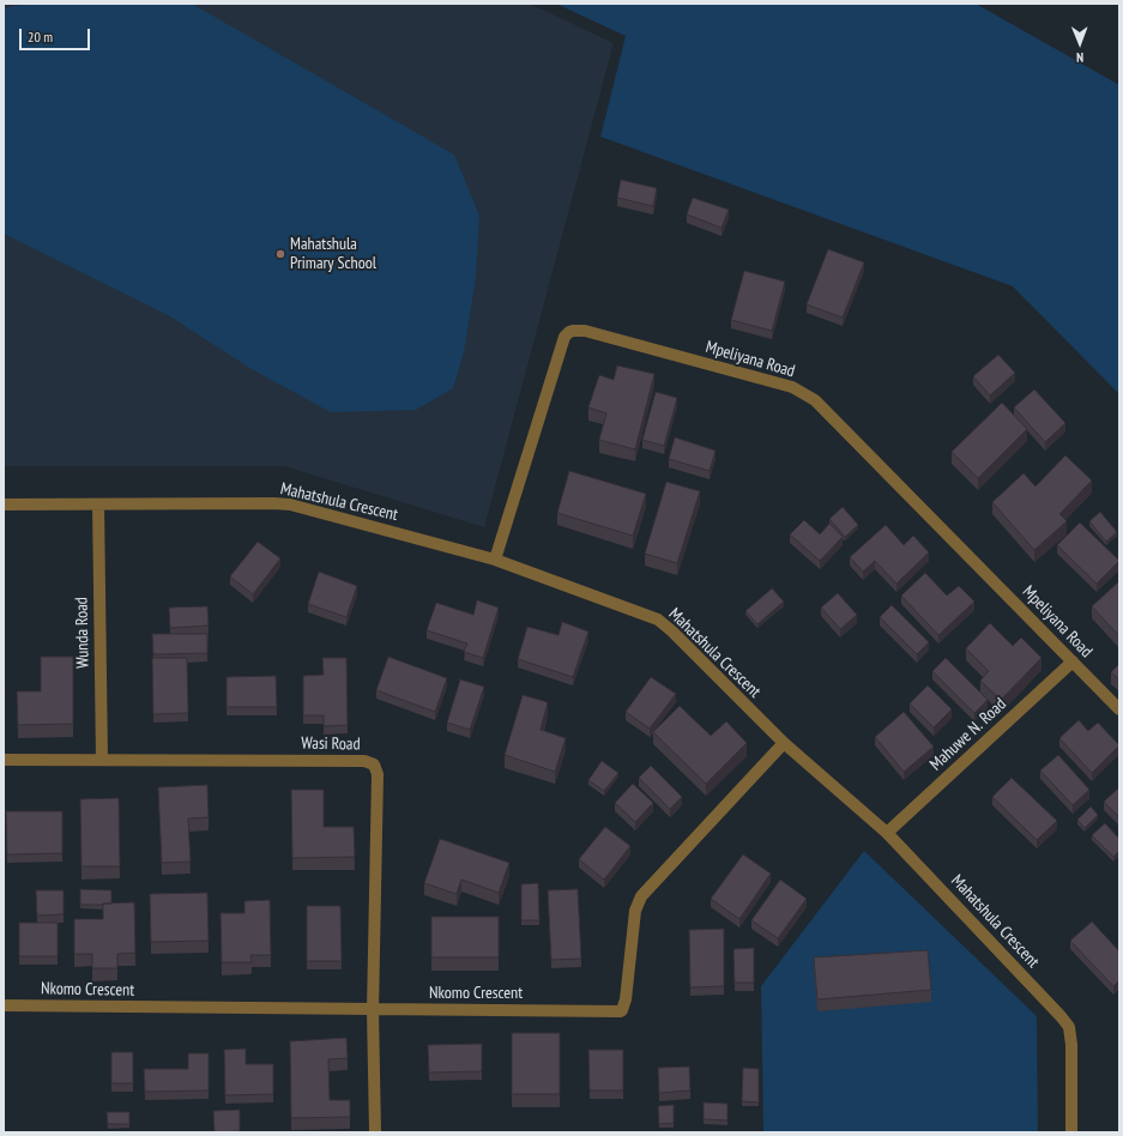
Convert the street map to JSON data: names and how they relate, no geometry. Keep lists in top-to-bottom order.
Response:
{
  "streets": {
    "street": [
      "Mpeliyana Road",
      "Mahatshula Crescent",
      "Wunda Road",
      "Mahuwe N. Road",
      "Wasi Road",
      "Nkomo Crescent"
    ]
  },
  "crossings": [
    ["Mpeliyana Road", "Mahatshula Crescent"],
    ["Mpeliyana Road", "Mahuwe N. Road"],
    ["Mahatshula Crescent", "Wunda Road"],
    ["Mahatshula Crescent", "Mahuwe N. Road"],
    ["Mahatshula Crescent", "Nkomo Crescent"],
    ["Wunda Road", "Wasi Road"],
    ["Wasi Road", "Nkomo Crescent"]
  ],
  "places": ["Mahatshula Primary School"],
  "scale_bar": "20 m",
  "north": "bottom"
}
